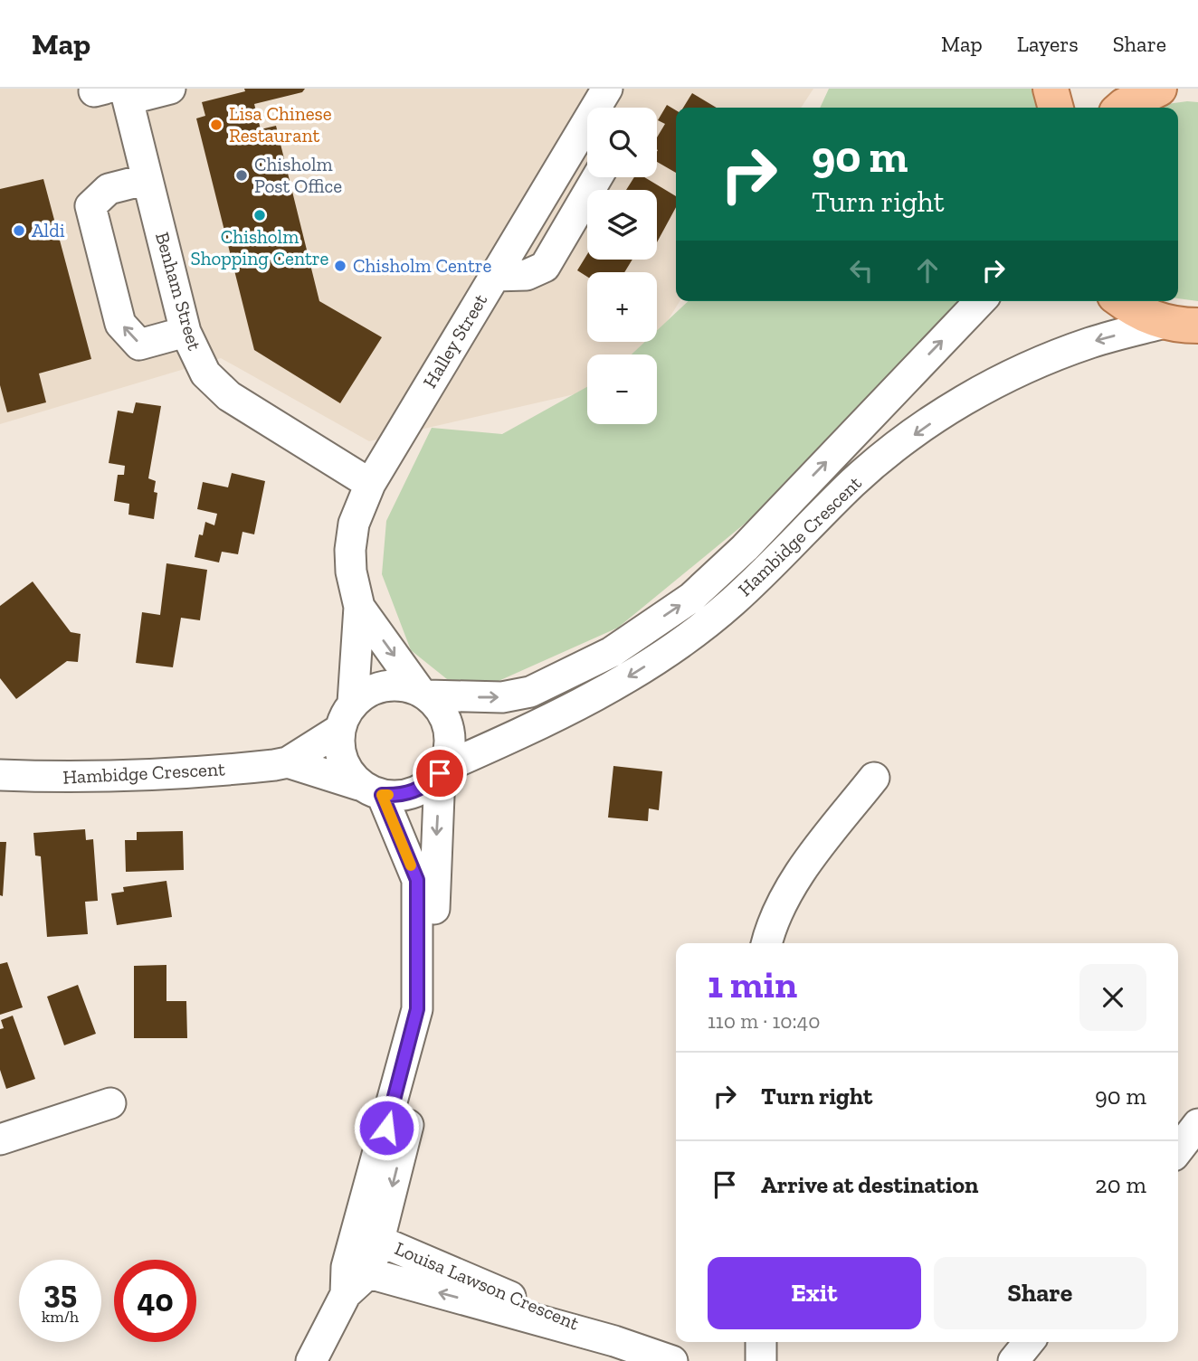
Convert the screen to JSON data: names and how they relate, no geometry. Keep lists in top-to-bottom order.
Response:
{
  "streets": {
    "street": [
      "Benham Street",
      "Halley Street",
      "Hambidge Crescent",
      "Louisa Lawson Crescent"
    ]
  },
  "crossings": [
    ["Benham Street", "Halley Street"],
    ["Halley Street", "Hambidge Crescent"]
  ],
  "places": [
    "Lisa Chinese Restaurant",
    "Chisholm Post Office",
    "Chisholm Shopping Centre",
    "Aldi",
    "Chisholm Centre"
  ],
  "page": {
    "header": "Map",
    "nav": ["Map", "Layers", "Share"],
    "map_buttons": ["+", "−"],
    "turn": ["90 m", "Turn right"],
    "heading": ["1 min", "110 m · 10:40"],
    "list": [
      {
        "name": "Turn right",
        "value": "90 m"
      },
      {
        "name": "Arrive at destination",
        "value": "20 m"
      }
    ],
    "buttons": ["Exit", "Share"],
    "speed": "35 km/h",
    "limit": "40"
  }
}
